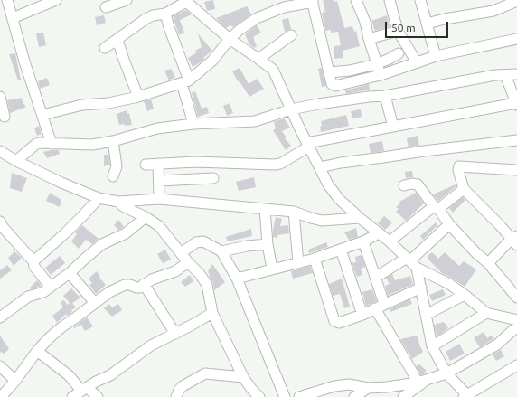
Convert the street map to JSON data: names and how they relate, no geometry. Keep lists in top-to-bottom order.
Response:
{
  "scale_bar": "50 m"
}
